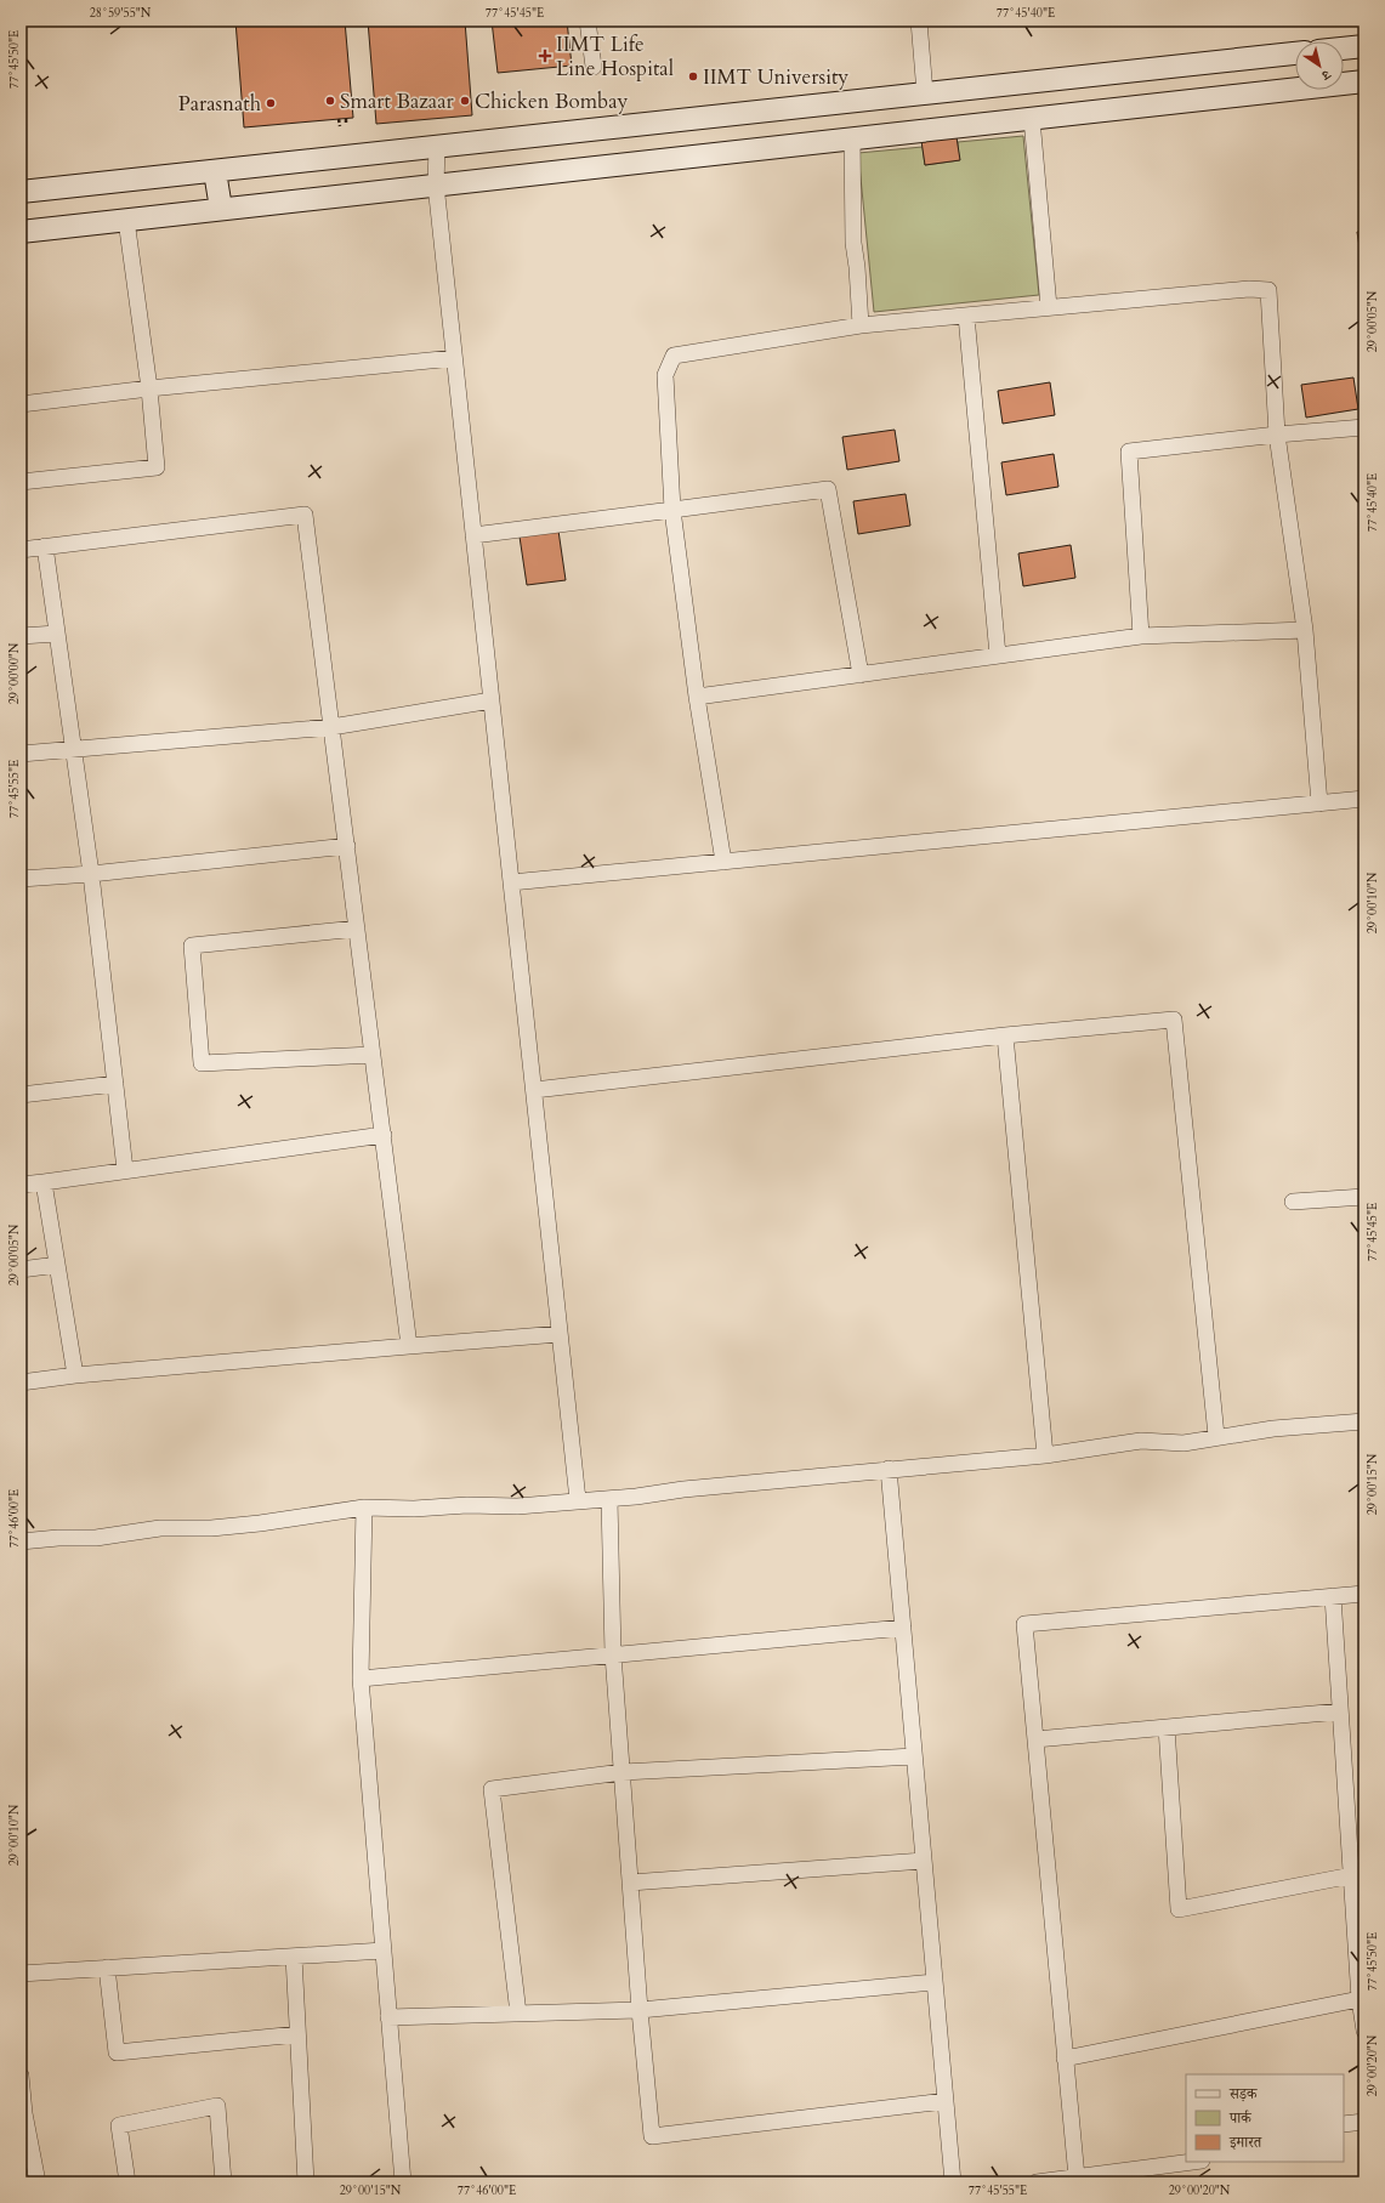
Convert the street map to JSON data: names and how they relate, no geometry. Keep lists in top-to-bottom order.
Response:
{
  "places": {
    "health": ["IIMT Life Line Hospital"],
    "other": [
      "IIMT University",
      "Smart Bazaar",
      "Chicken Bombay",
      "Parasnath"
    ]
  },
  "legend": ["सड़क", "पार्क", "इमारत"],
  "north": "bottom right",
  "coordinates": [
    "28°59'55\"N",
    "77°45'45\"E",
    "77°45'40\"E",
    "77°45'50\"E",
    "29°00'05\"N",
    "29°00'00\"N",
    "77°45'55\"E",
    "29°00'10\"N",
    "29°00'15\"N",
    "77°46'00\"E",
    "29°00'20\"N"
  ]
}
